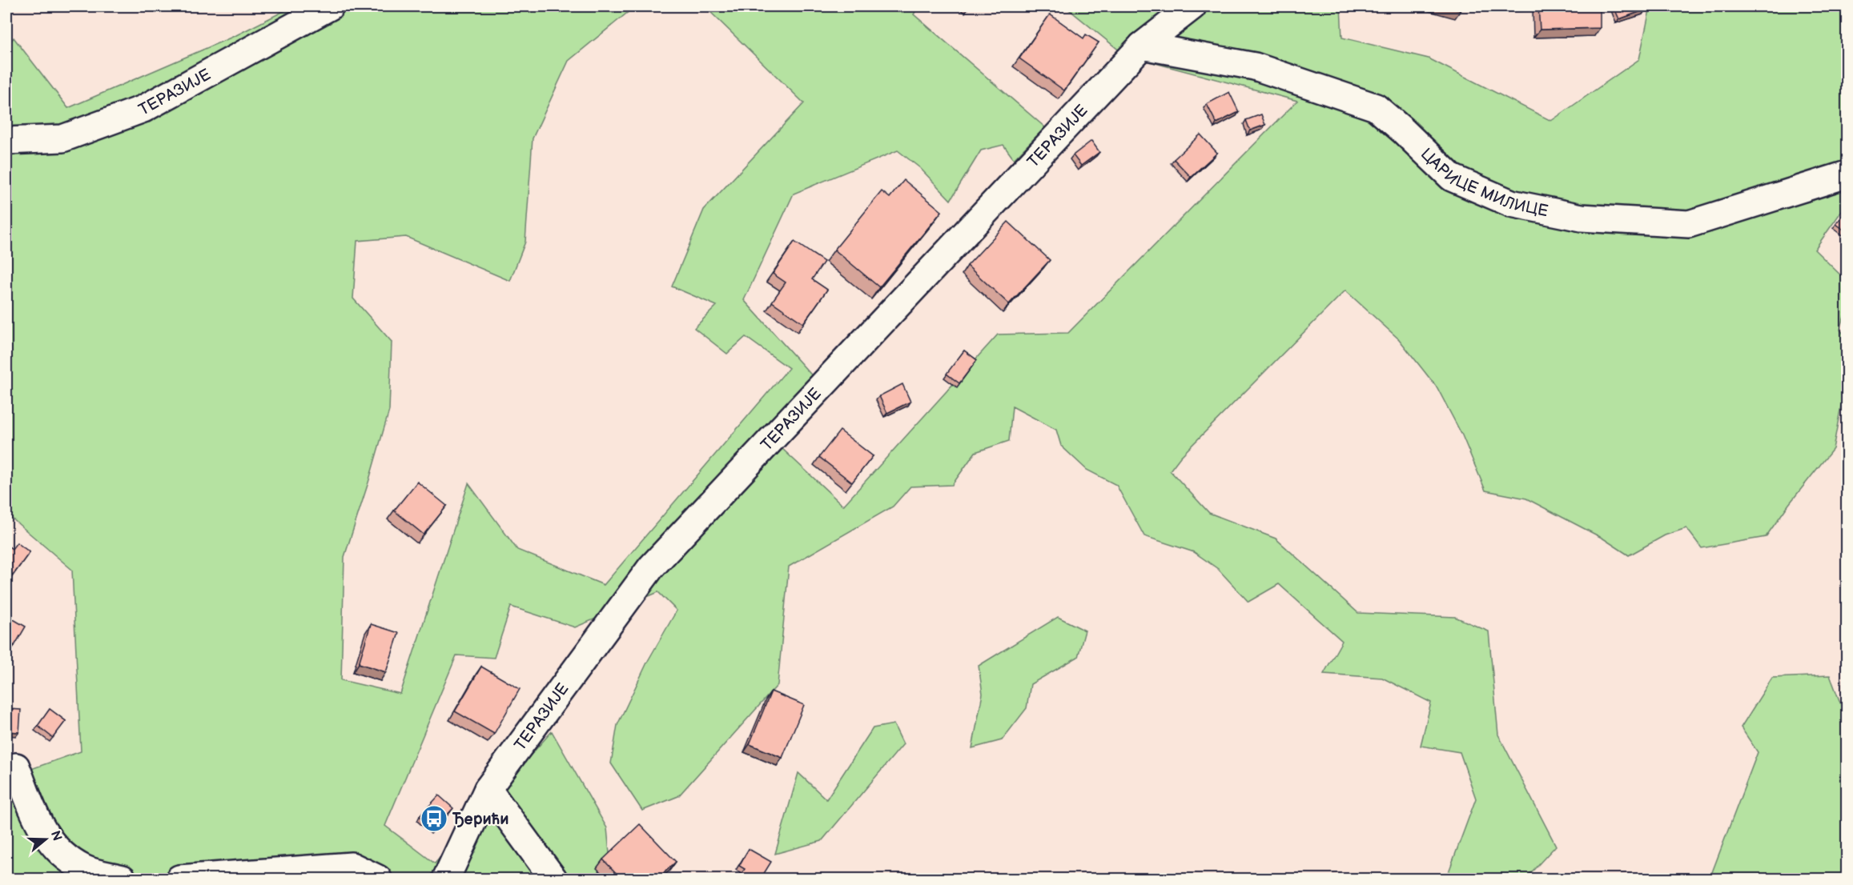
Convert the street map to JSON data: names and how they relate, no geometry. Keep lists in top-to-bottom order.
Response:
{
  "streets": {
    "street": ["ТЕРАЗИЈЕ", "ЦАРИЦЕ МИЛИЦЕ"]
  },
  "crossings": [
    ["ТЕРАЗИЈЕ", "ЦАРИЦЕ МИЛИЦЕ"]
  ],
  "places": {
    "bus stop": ["Ђерићи"]
  },
  "north": "right"
}
